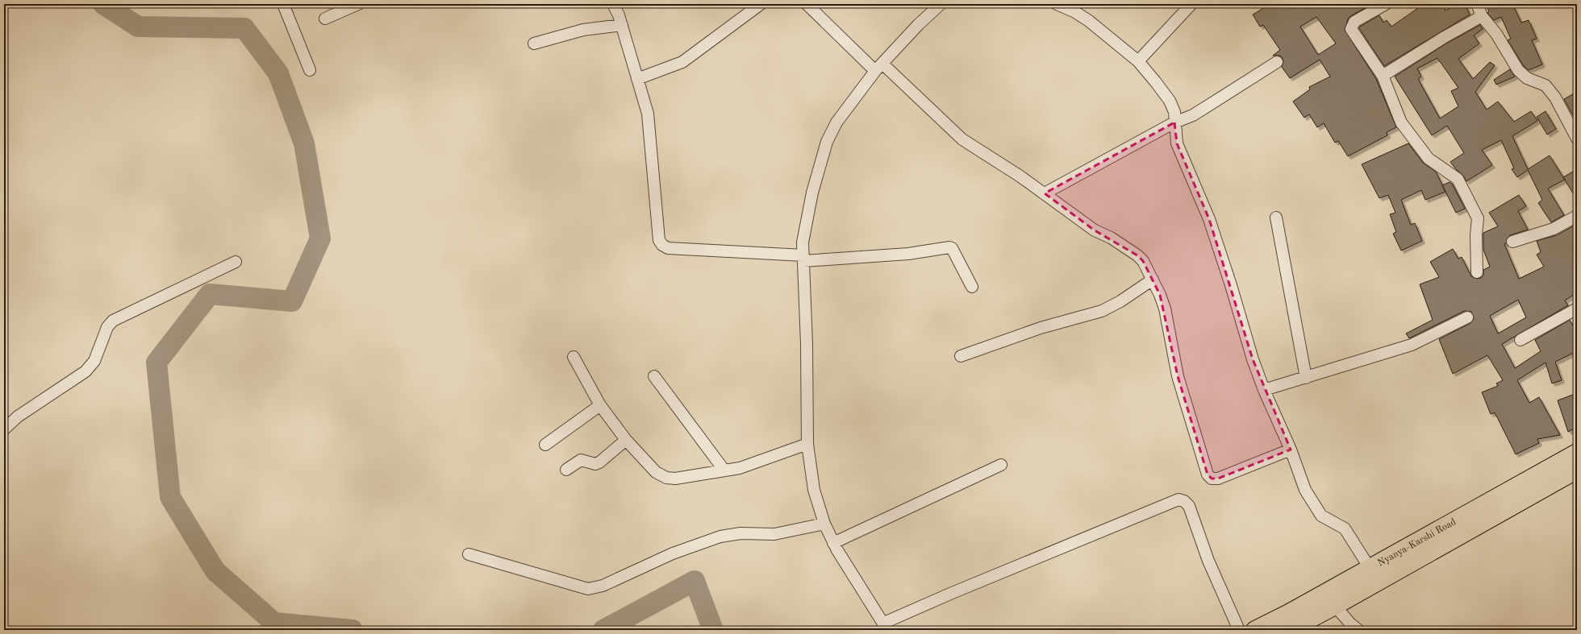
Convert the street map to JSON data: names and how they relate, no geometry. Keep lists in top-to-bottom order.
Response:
{
  "streets": {
    "main road": ["Nyanya-Karshi Road"]
  }
}
